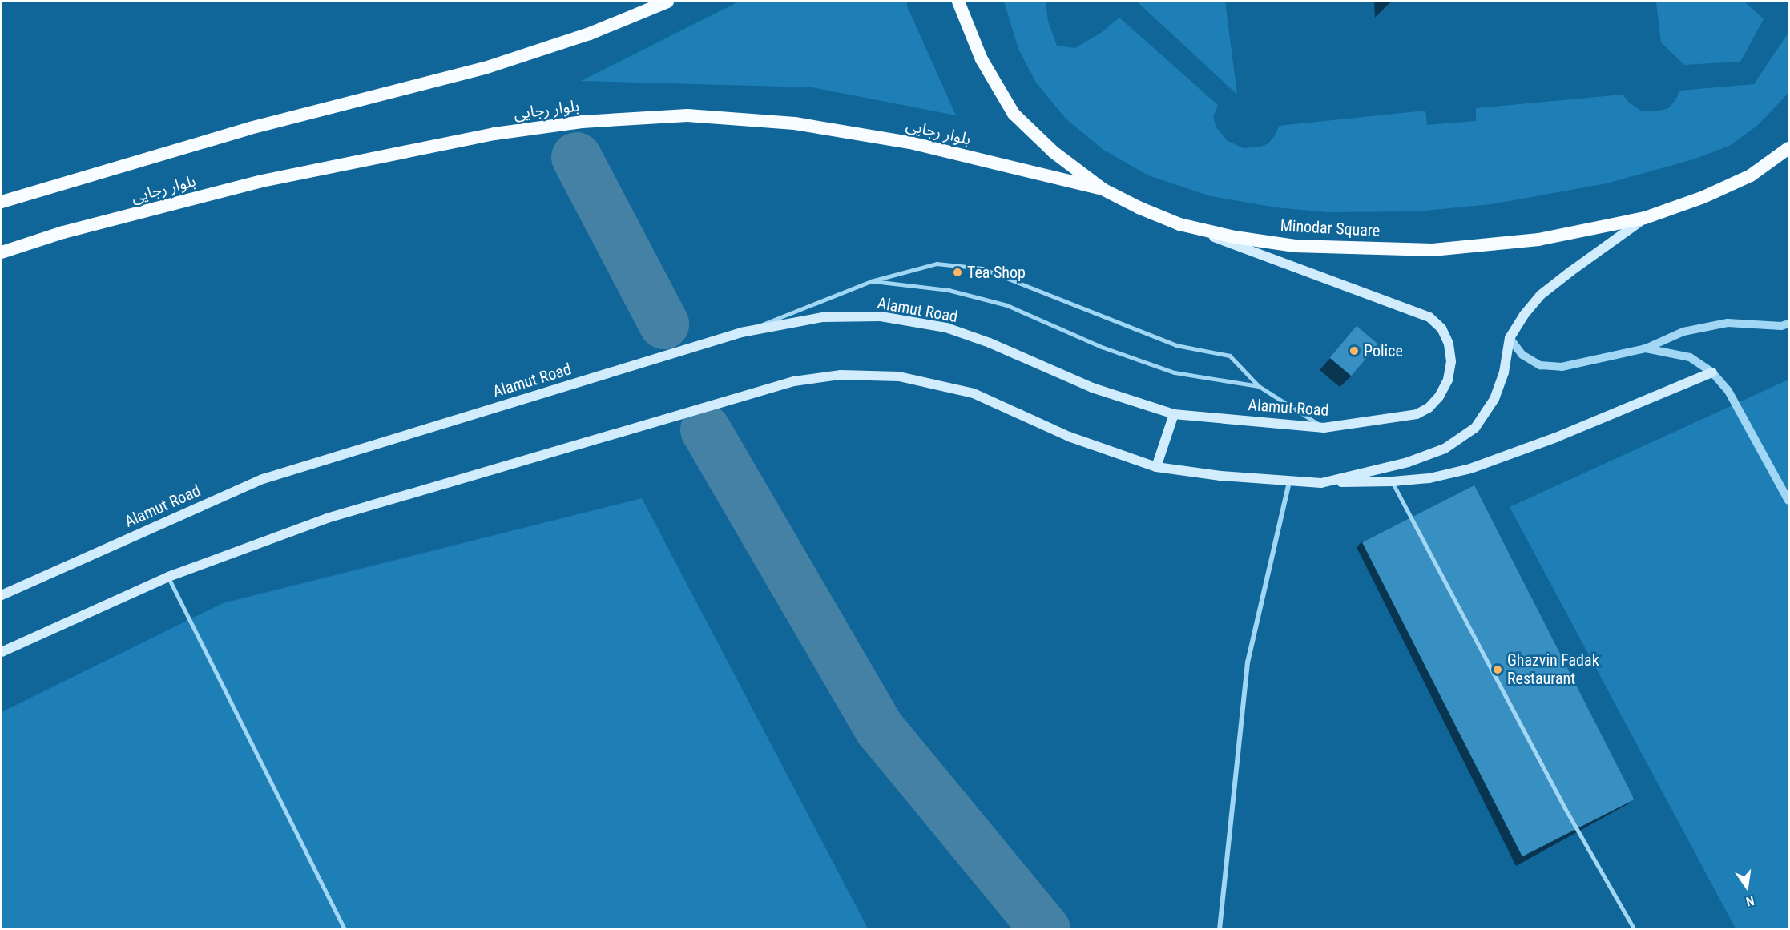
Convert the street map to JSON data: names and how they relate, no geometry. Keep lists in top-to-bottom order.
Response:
{
  "streets": {
    "highway": ["بلوار رجایی", "Minodar Square"],
    "main road": ["Alamut Road"]
  },
  "crossings": [
    ["بلوار رجایی", "Minodar Square"],
    ["Minodar Square", "Alamut Road"]
  ],
  "places": ["Tea Shop", "Police", "Ghazvin Fadak Restaurant"],
  "north": "bottom"
}
